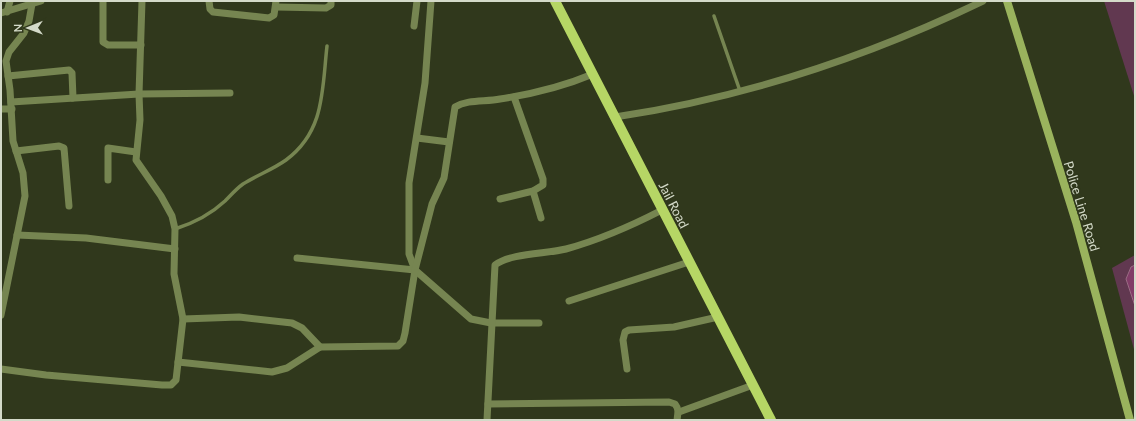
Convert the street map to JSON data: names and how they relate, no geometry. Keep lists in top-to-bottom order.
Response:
{
  "streets": {
    "main road": ["Jail Road"],
    "street": ["Police Line Road"]
  },
  "north": "left"
}
